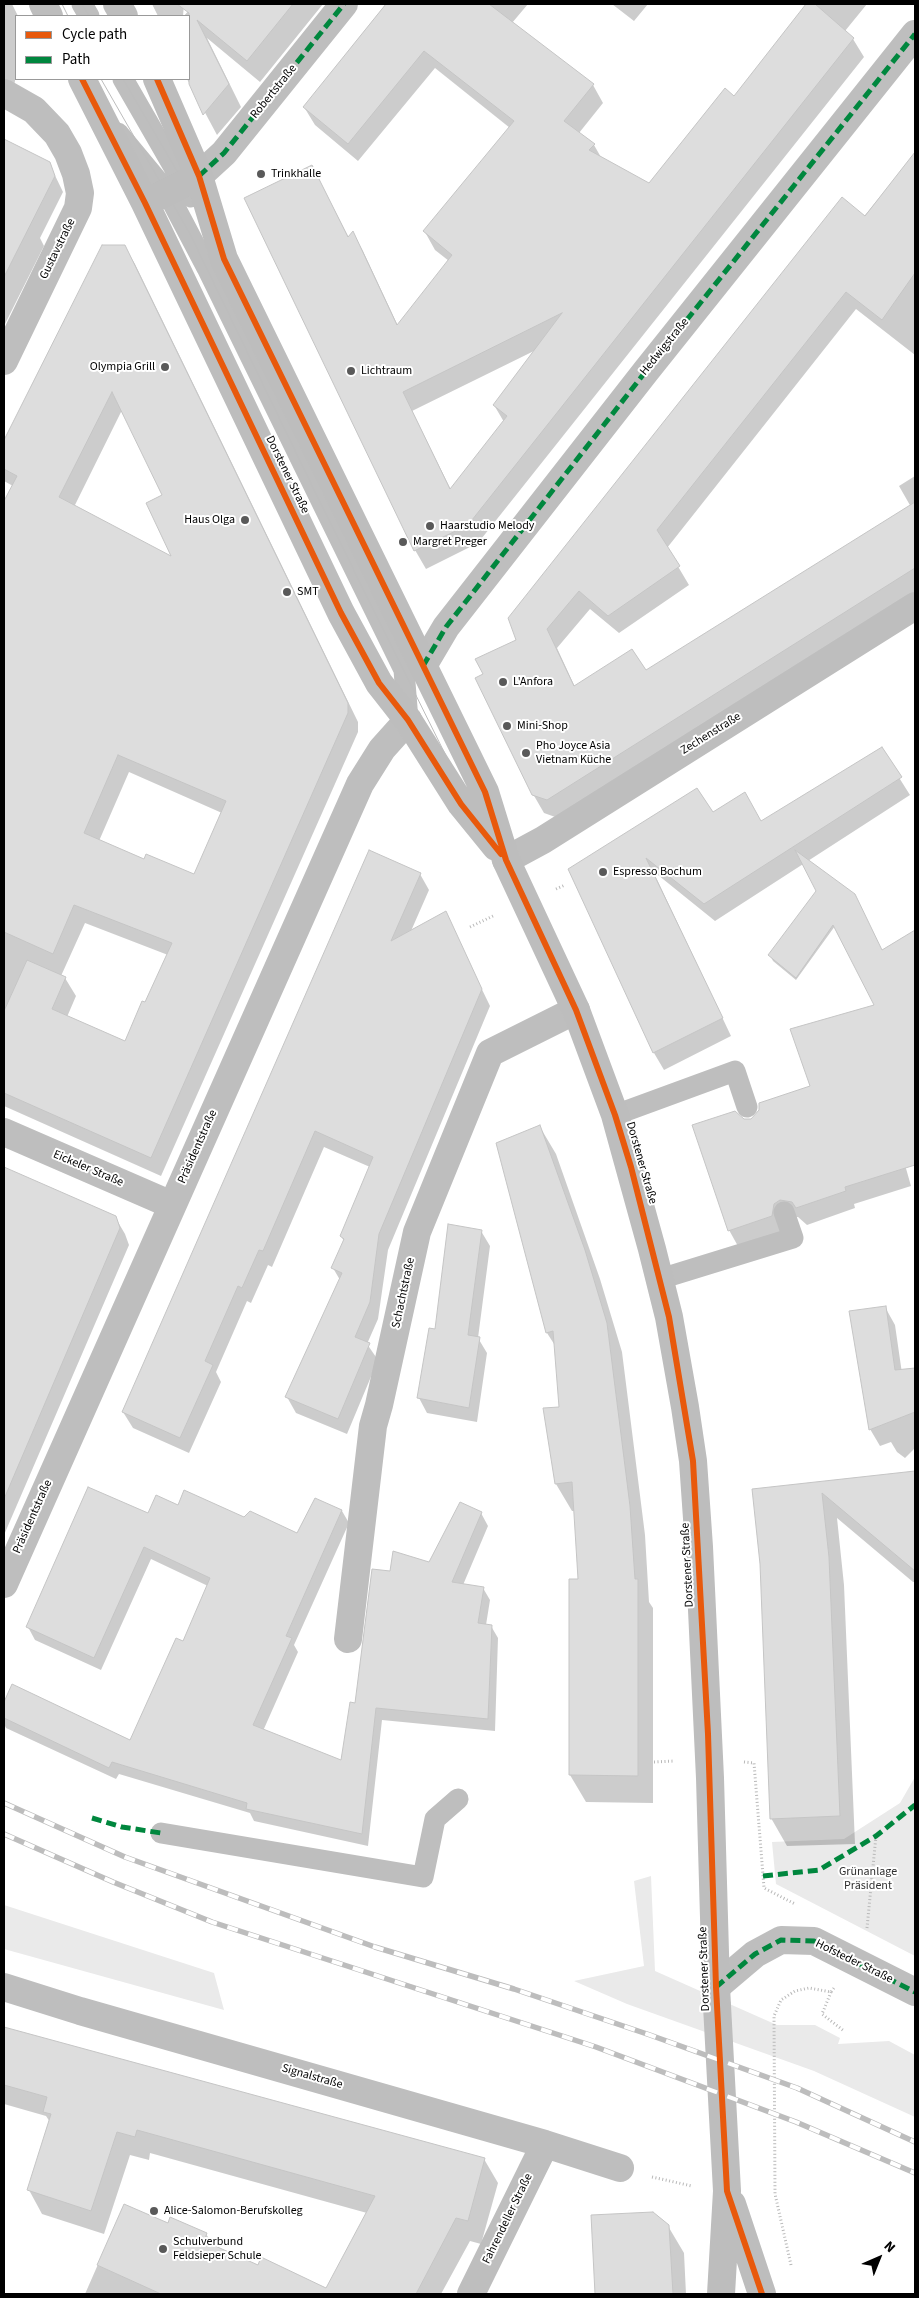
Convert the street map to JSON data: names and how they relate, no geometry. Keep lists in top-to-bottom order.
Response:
{
  "streets": {
    "main road": ["Dorstener Straße"],
    "street": [
      "Robertstraße",
      "Gustavstraße",
      "Hedwigstraße",
      "Zechenstraße",
      "Präsidentstraße",
      "Eickeler Straße",
      "Schachtstraße",
      "Hofsteder Straße",
      "Signalstraße",
      "Fahrendeller Straße"
    ]
  },
  "crossings": [
    ["Robertstraße", "Dorstener Straße"],
    ["Hedwigstraße", "Dorstener Straße"],
    ["Dorstener Straße", "Zechenstraße"],
    ["Dorstener Straße", "Präsidentstraße"],
    ["Dorstener Straße", "Schachtstraße"],
    ["Dorstener Straße", "Hofsteder Straße"],
    ["Präsidentstraße", "Eickeler Straße"],
    ["Signalstraße", "Fahrendeller Straße"]
  ],
  "parks": ["Grünanlage Präsident"],
  "places": [
    "Trinkhalle",
    "Olympia Grill",
    "Lichtraum",
    "Haus Olga",
    "Haarstudio Melody",
    "Margret Preger",
    "SMT",
    "L'Anfora",
    "Mini-Shop",
    "Pho Joyce Asia Vietnam Küche",
    "Espresso Bochum",
    "Alice-Salomon-Berufskolleg",
    "Schulverbund Feldsieper Schule"
  ],
  "legend": ["Cycle path", "Path"],
  "north": "top right"
}
